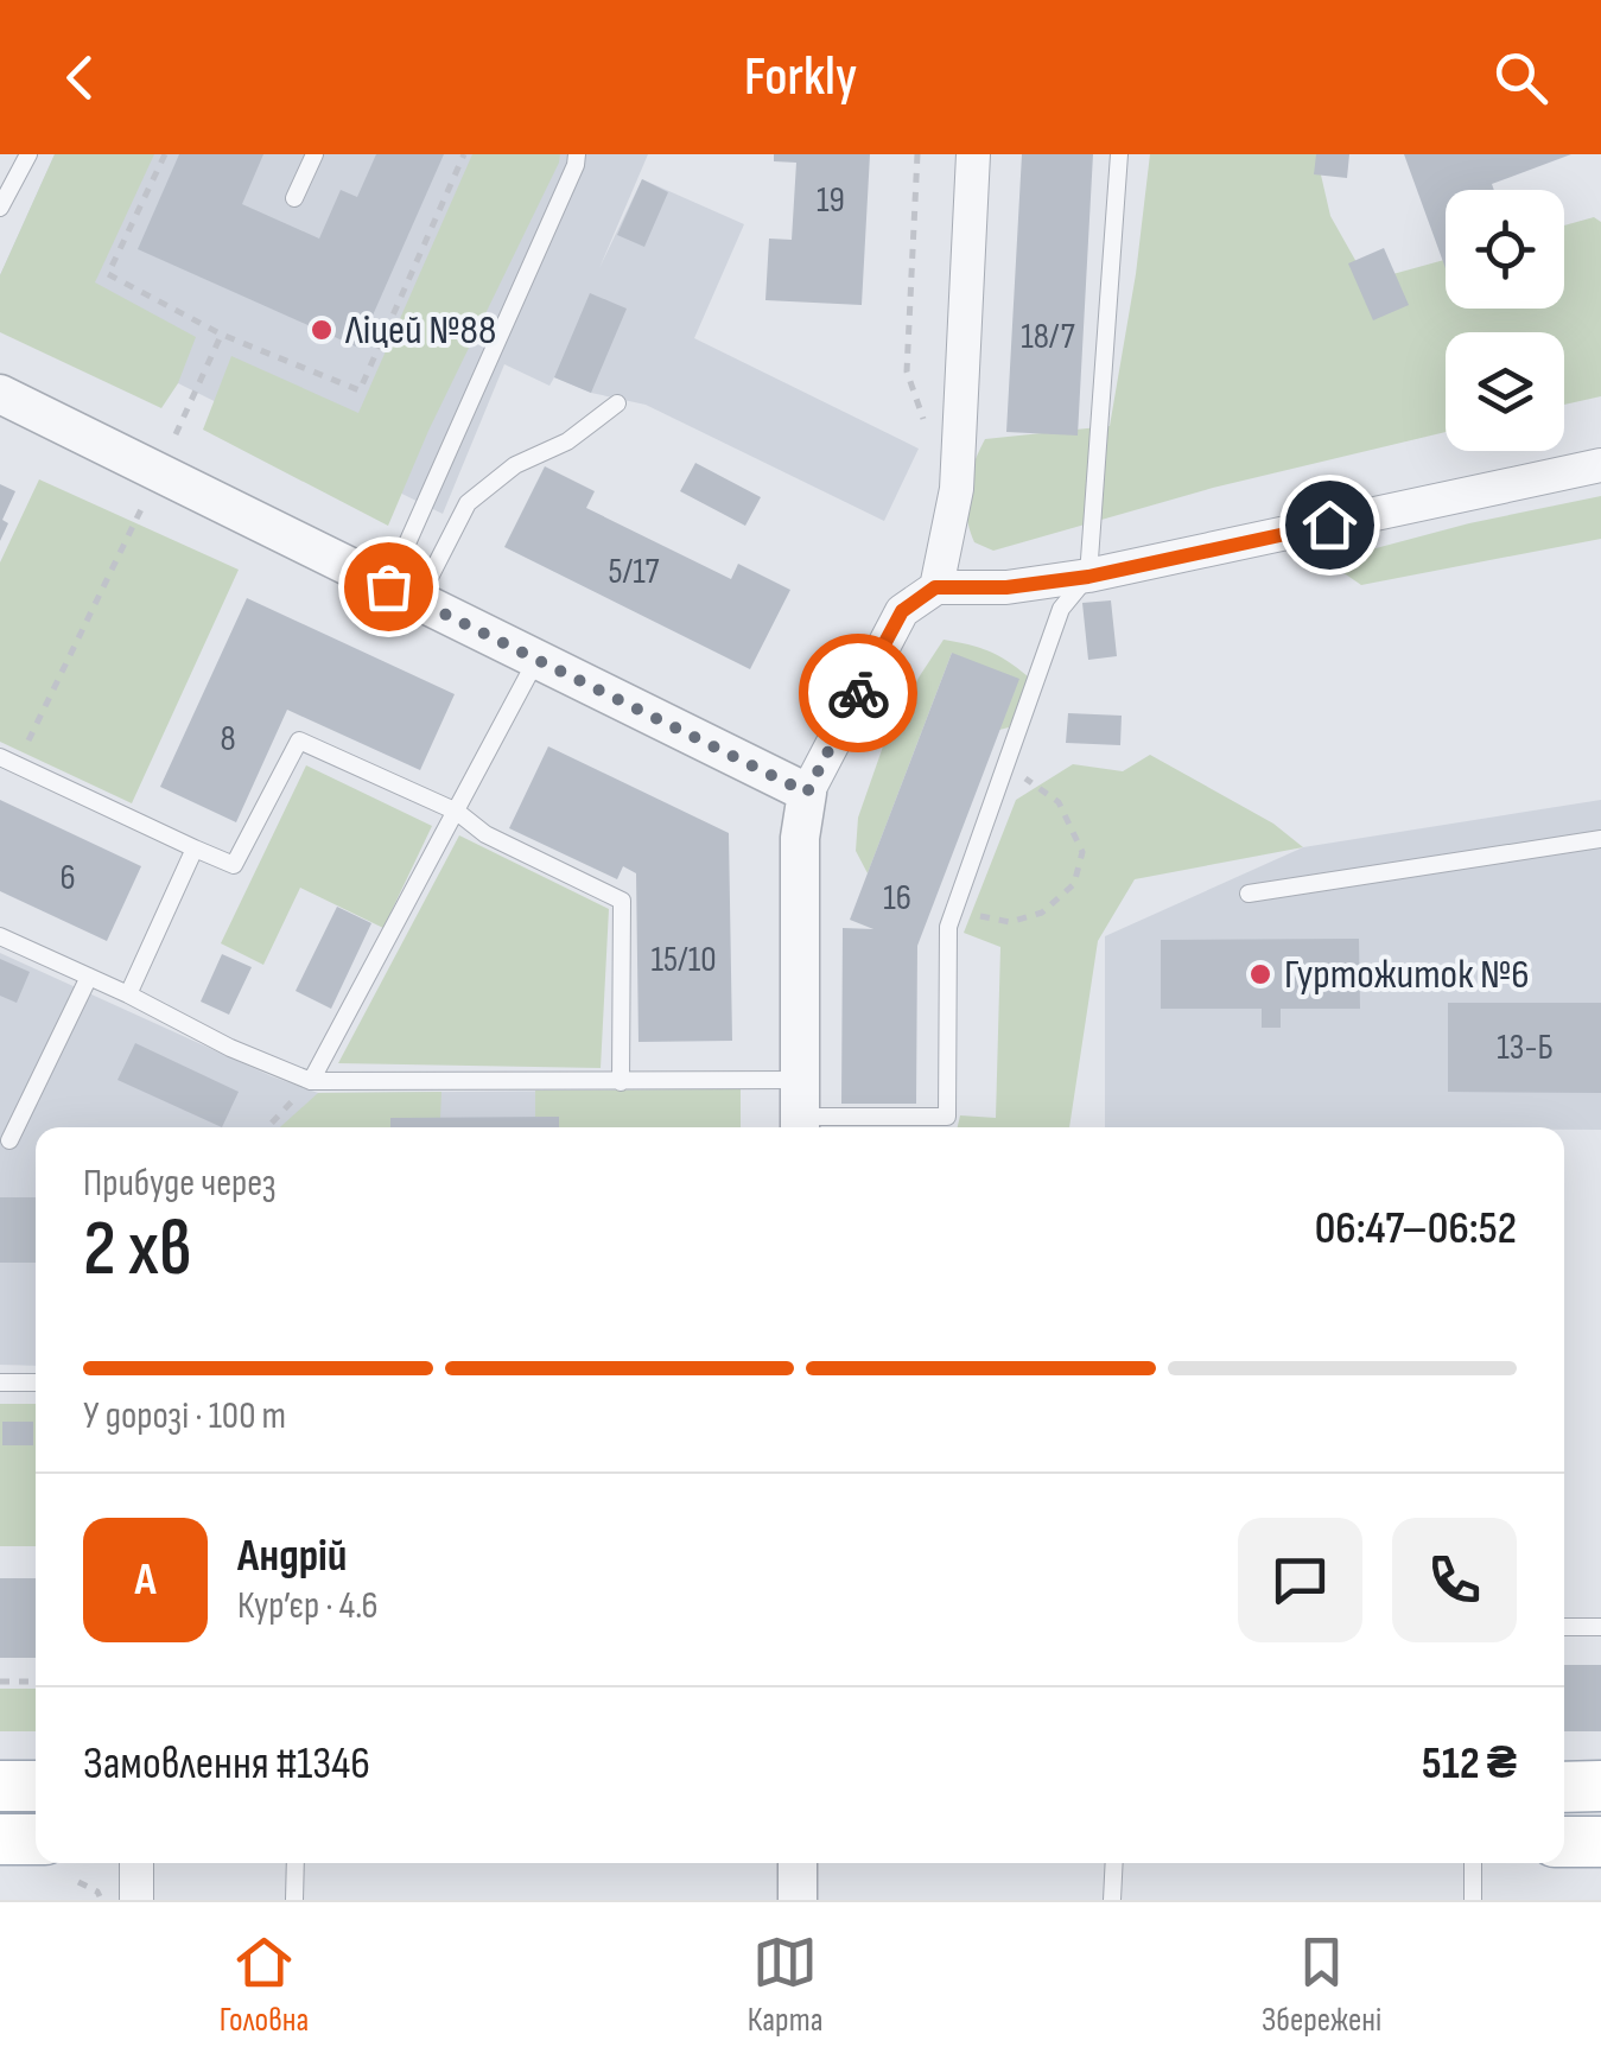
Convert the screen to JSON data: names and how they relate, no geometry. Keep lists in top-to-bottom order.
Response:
{
  "places": ["Ліцей №88", "Гуртожиток №6"],
  "house_numbers": [
    "19",
    "18/7",
    "5/17",
    "8",
    "6",
    "16",
    "15/10",
    "13-Б"
  ],
  "page": {
    "header": "Forkly",
    "heading": ["2 хв", "Прибуде через", "06:47–06:52"],
    "panel": [
      "Андрій",
      "Кур’єр · 4.6",
      "Замовлення #1346",
      "512 ₴"
    ],
    "bar": "У дорозі · 100 m",
    "round": "А",
    "tabs": ["Головна", "Карта", "Збережені"]
  }
}
